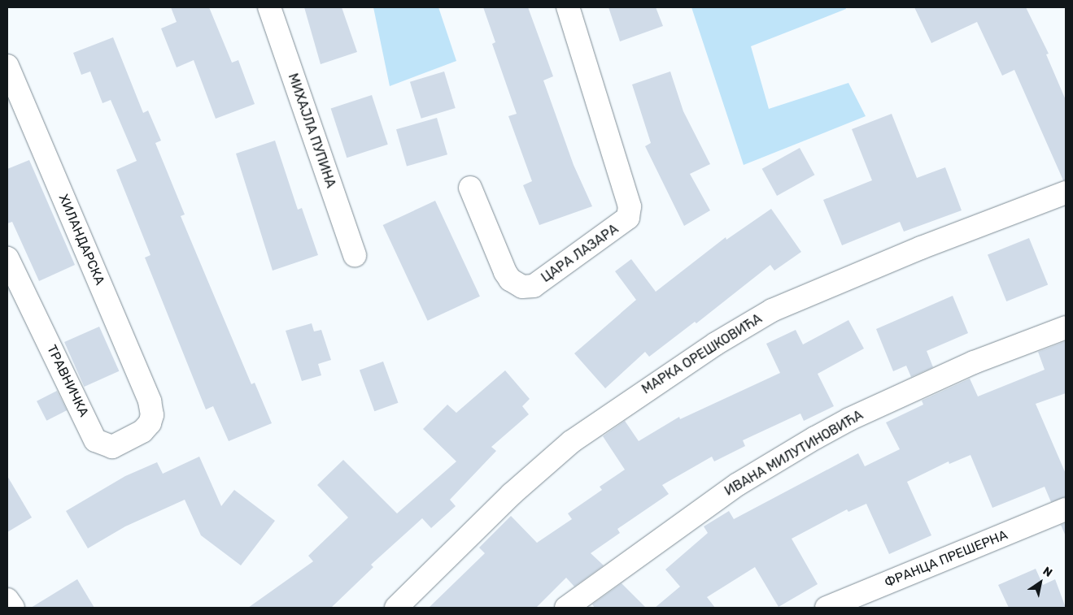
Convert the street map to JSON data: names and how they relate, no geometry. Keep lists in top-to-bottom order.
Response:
{
  "streets": {
    "street": [
      "МИХАЈЛА ПУПИНА",
      "ХИЛАНДАРСКА",
      "ЦАРА ЛАЗАРА",
      "МАРКА ОРЕШКОВИЋА",
      "ТРАВНИЧКА",
      "ИВАНА МИЛУТИНОВИЋА",
      "ФРАНЦА ПРЕШЕРНА"
    ]
  },
  "crossings": [
    ["ХИЛАНДАРСКА", "ТРАВНИЧКА"]
  ],
  "north": "top right"
}
